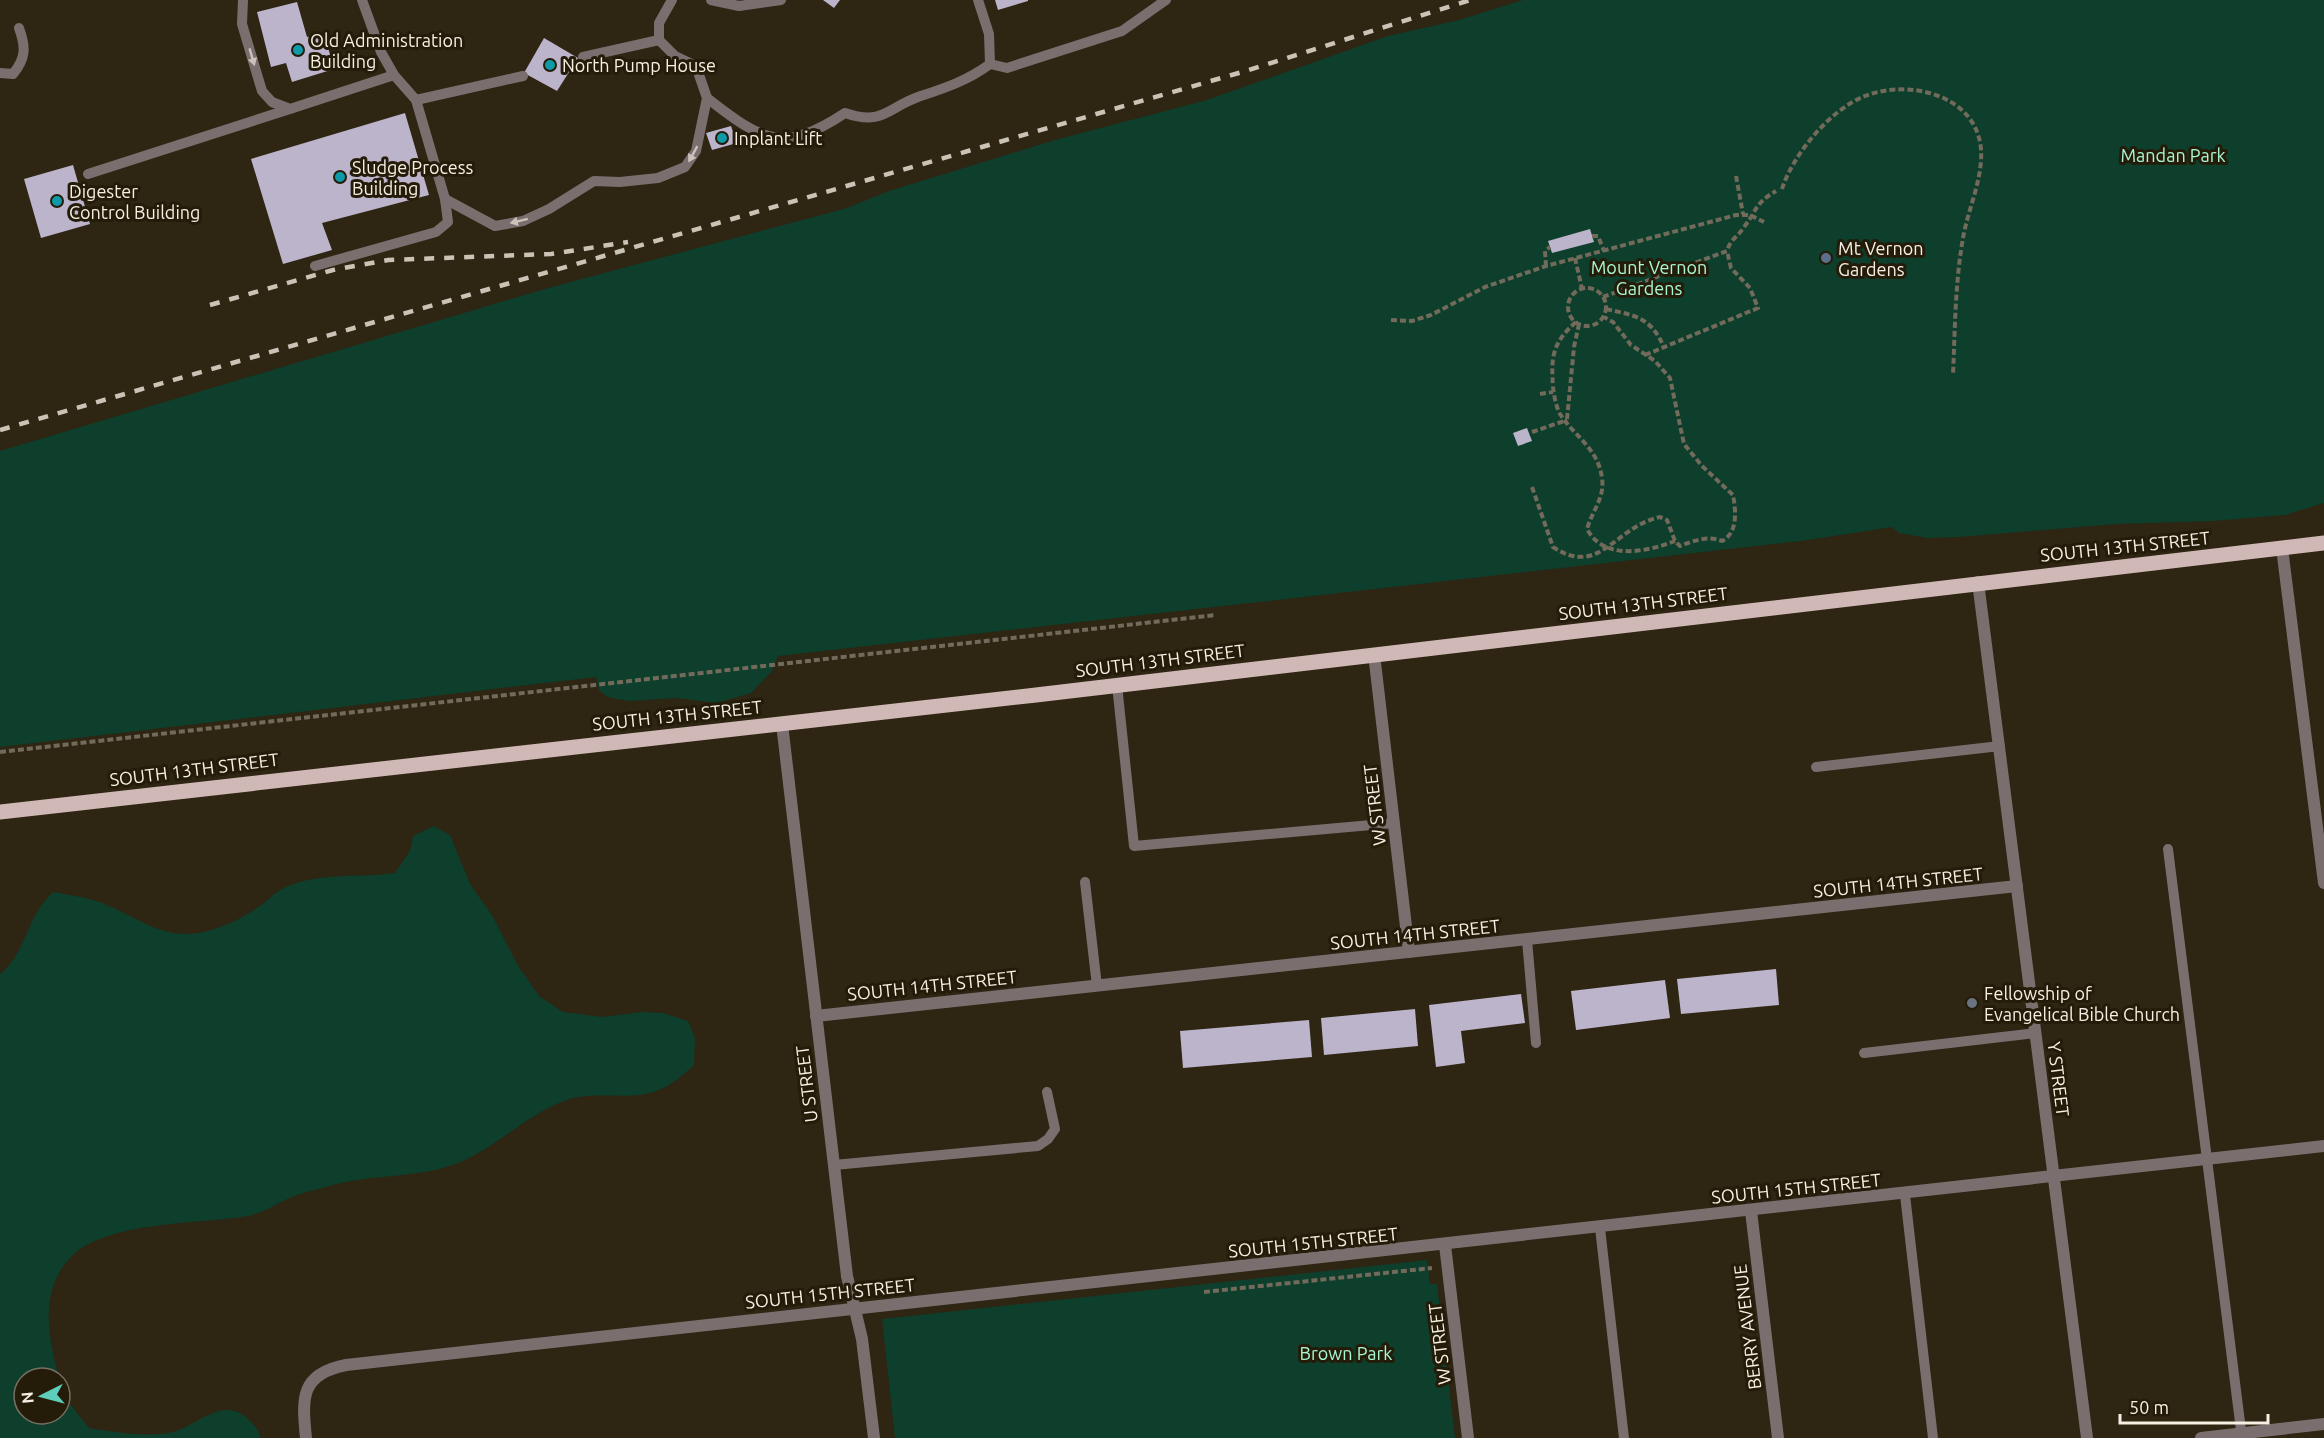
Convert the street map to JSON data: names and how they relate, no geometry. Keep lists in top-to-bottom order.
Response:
{
  "streets": {
    "main road": ["SOUTH 13TH STREET"],
    "street": [
      "W STREET",
      "SOUTH 14TH STREET",
      "Y STREET",
      "U STREET",
      "SOUTH 15TH STREET",
      "BERRY AVENUE"
    ]
  },
  "crossings": [
    ["SOUTH 13TH STREET", "W STREET"],
    ["SOUTH 13TH STREET", "Y STREET"],
    ["SOUTH 13TH STREET", "U STREET"],
    ["W STREET", "SOUTH 14TH STREET"],
    ["W STREET", "SOUTH 15TH STREET"],
    ["SOUTH 14TH STREET", "Y STREET"],
    ["SOUTH 14TH STREET", "U STREET"],
    ["Y STREET", "SOUTH 15TH STREET"],
    ["U STREET", "SOUTH 15TH STREET"],
    ["SOUTH 15TH STREET", "BERRY AVENUE"]
  ],
  "parks": ["Mandan Park", "Mount Vernon Gardens", "Brown Park"],
  "places": [
    "Old Administration Building",
    "North Pump House",
    "Inplant Lift",
    "Sludge Process Building",
    "Digester Control Building",
    "Mt Vernon Gardens",
    "Fellowship of Evangelical Bible Church"
  ],
  "scale_bar": "50 m",
  "north": "left"
}
